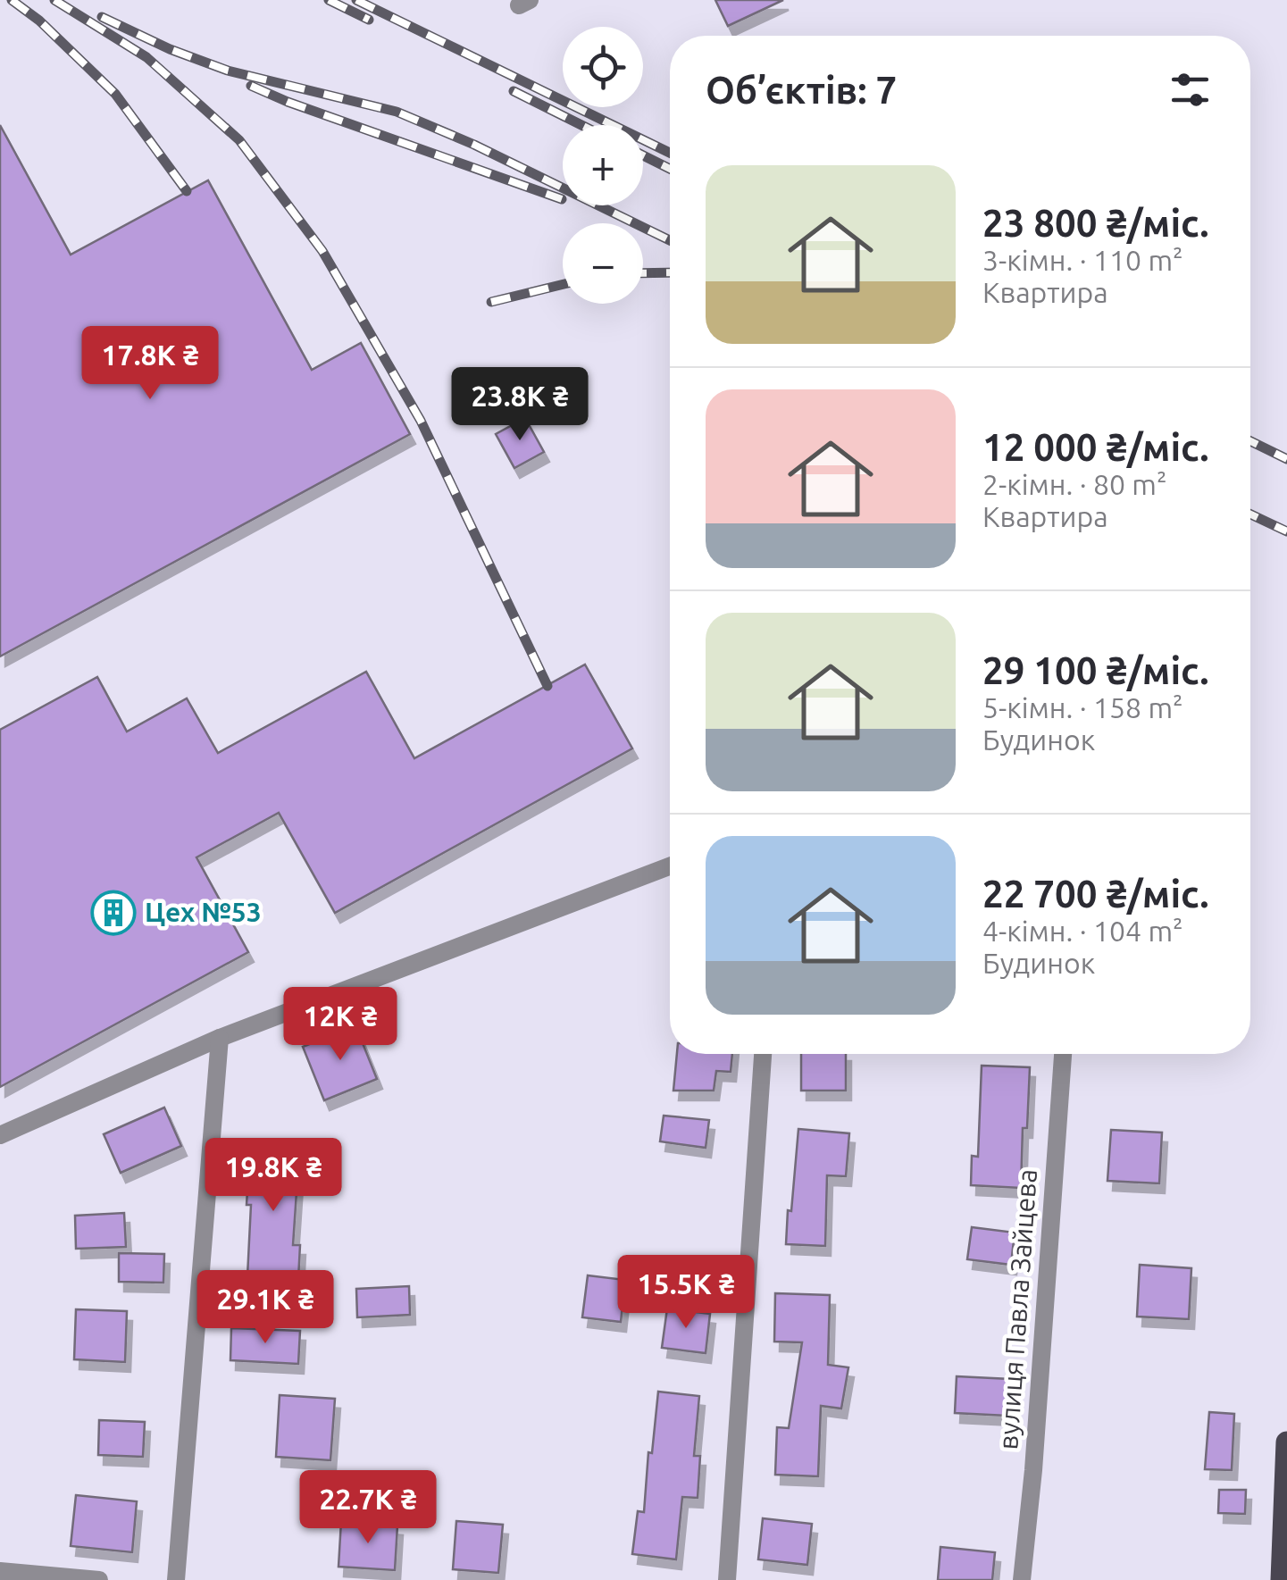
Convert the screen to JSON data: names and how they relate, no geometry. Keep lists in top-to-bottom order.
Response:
{
  "streets": {
    "street": ["вулиця Павла Зайцева"]
  },
  "places": {
    "building": ["Цех №53"]
  },
  "page": {
    "map_buttons": ["+", "−"],
    "heading": "Об’єктів: 7",
    "list": [
      {
        "name": "23 800 ₴/міс.",
        "note": "3-кімн. · 110 m² · Квартира"
      },
      {
        "name": "12 000 ₴/міс.",
        "note": "2-кімн. · 80 m² · Квартира"
      },
      {
        "name": "29 100 ₴/міс.",
        "note": "5-кімн. · 158 m² · Будинок"
      },
      {
        "name": "22 700 ₴/міс.",
        "note": "4-кімн. · 104 m² · Будинок"
      }
    ],
    "price": [
      "17.8K ₴",
      "23.8K ₴",
      "12K ₴",
      "19.8K ₴",
      "15.5K ₴",
      "29.1K ₴",
      "22.7K ₴"
    ]
  }
}
